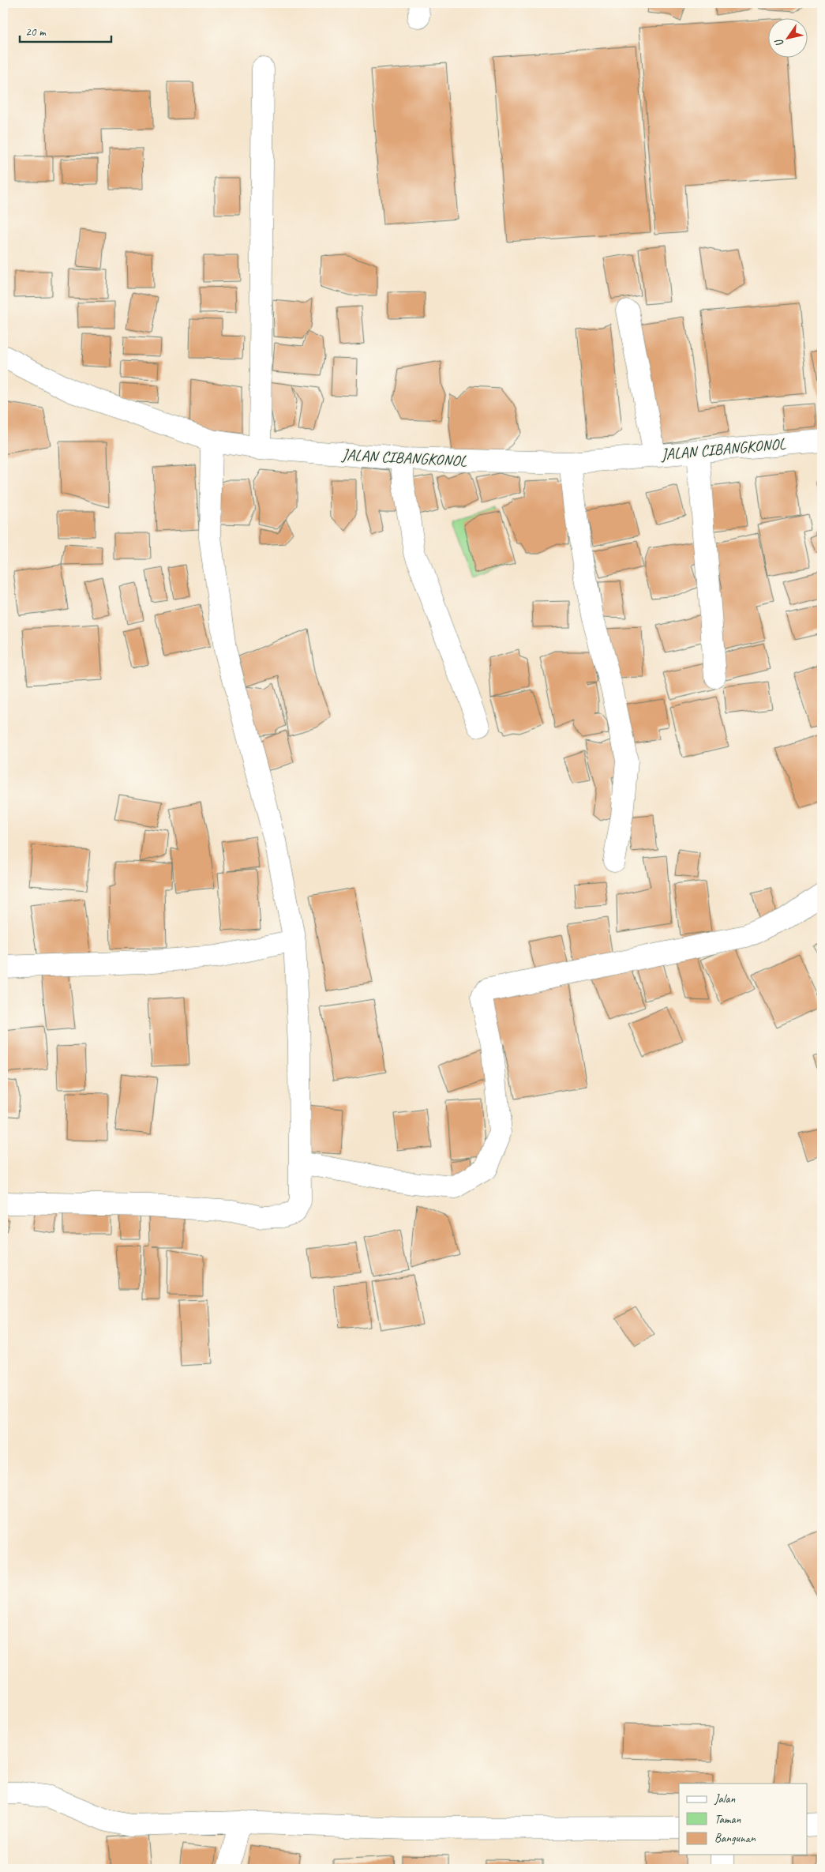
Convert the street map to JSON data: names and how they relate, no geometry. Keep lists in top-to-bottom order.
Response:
{
  "streets": {
    "street": ["JALAN CIBANGKONOL"]
  },
  "legend": ["Jalan", "Taman", "Bangunan"],
  "scale_bar": "20 m",
  "north": "bottom left"
}
